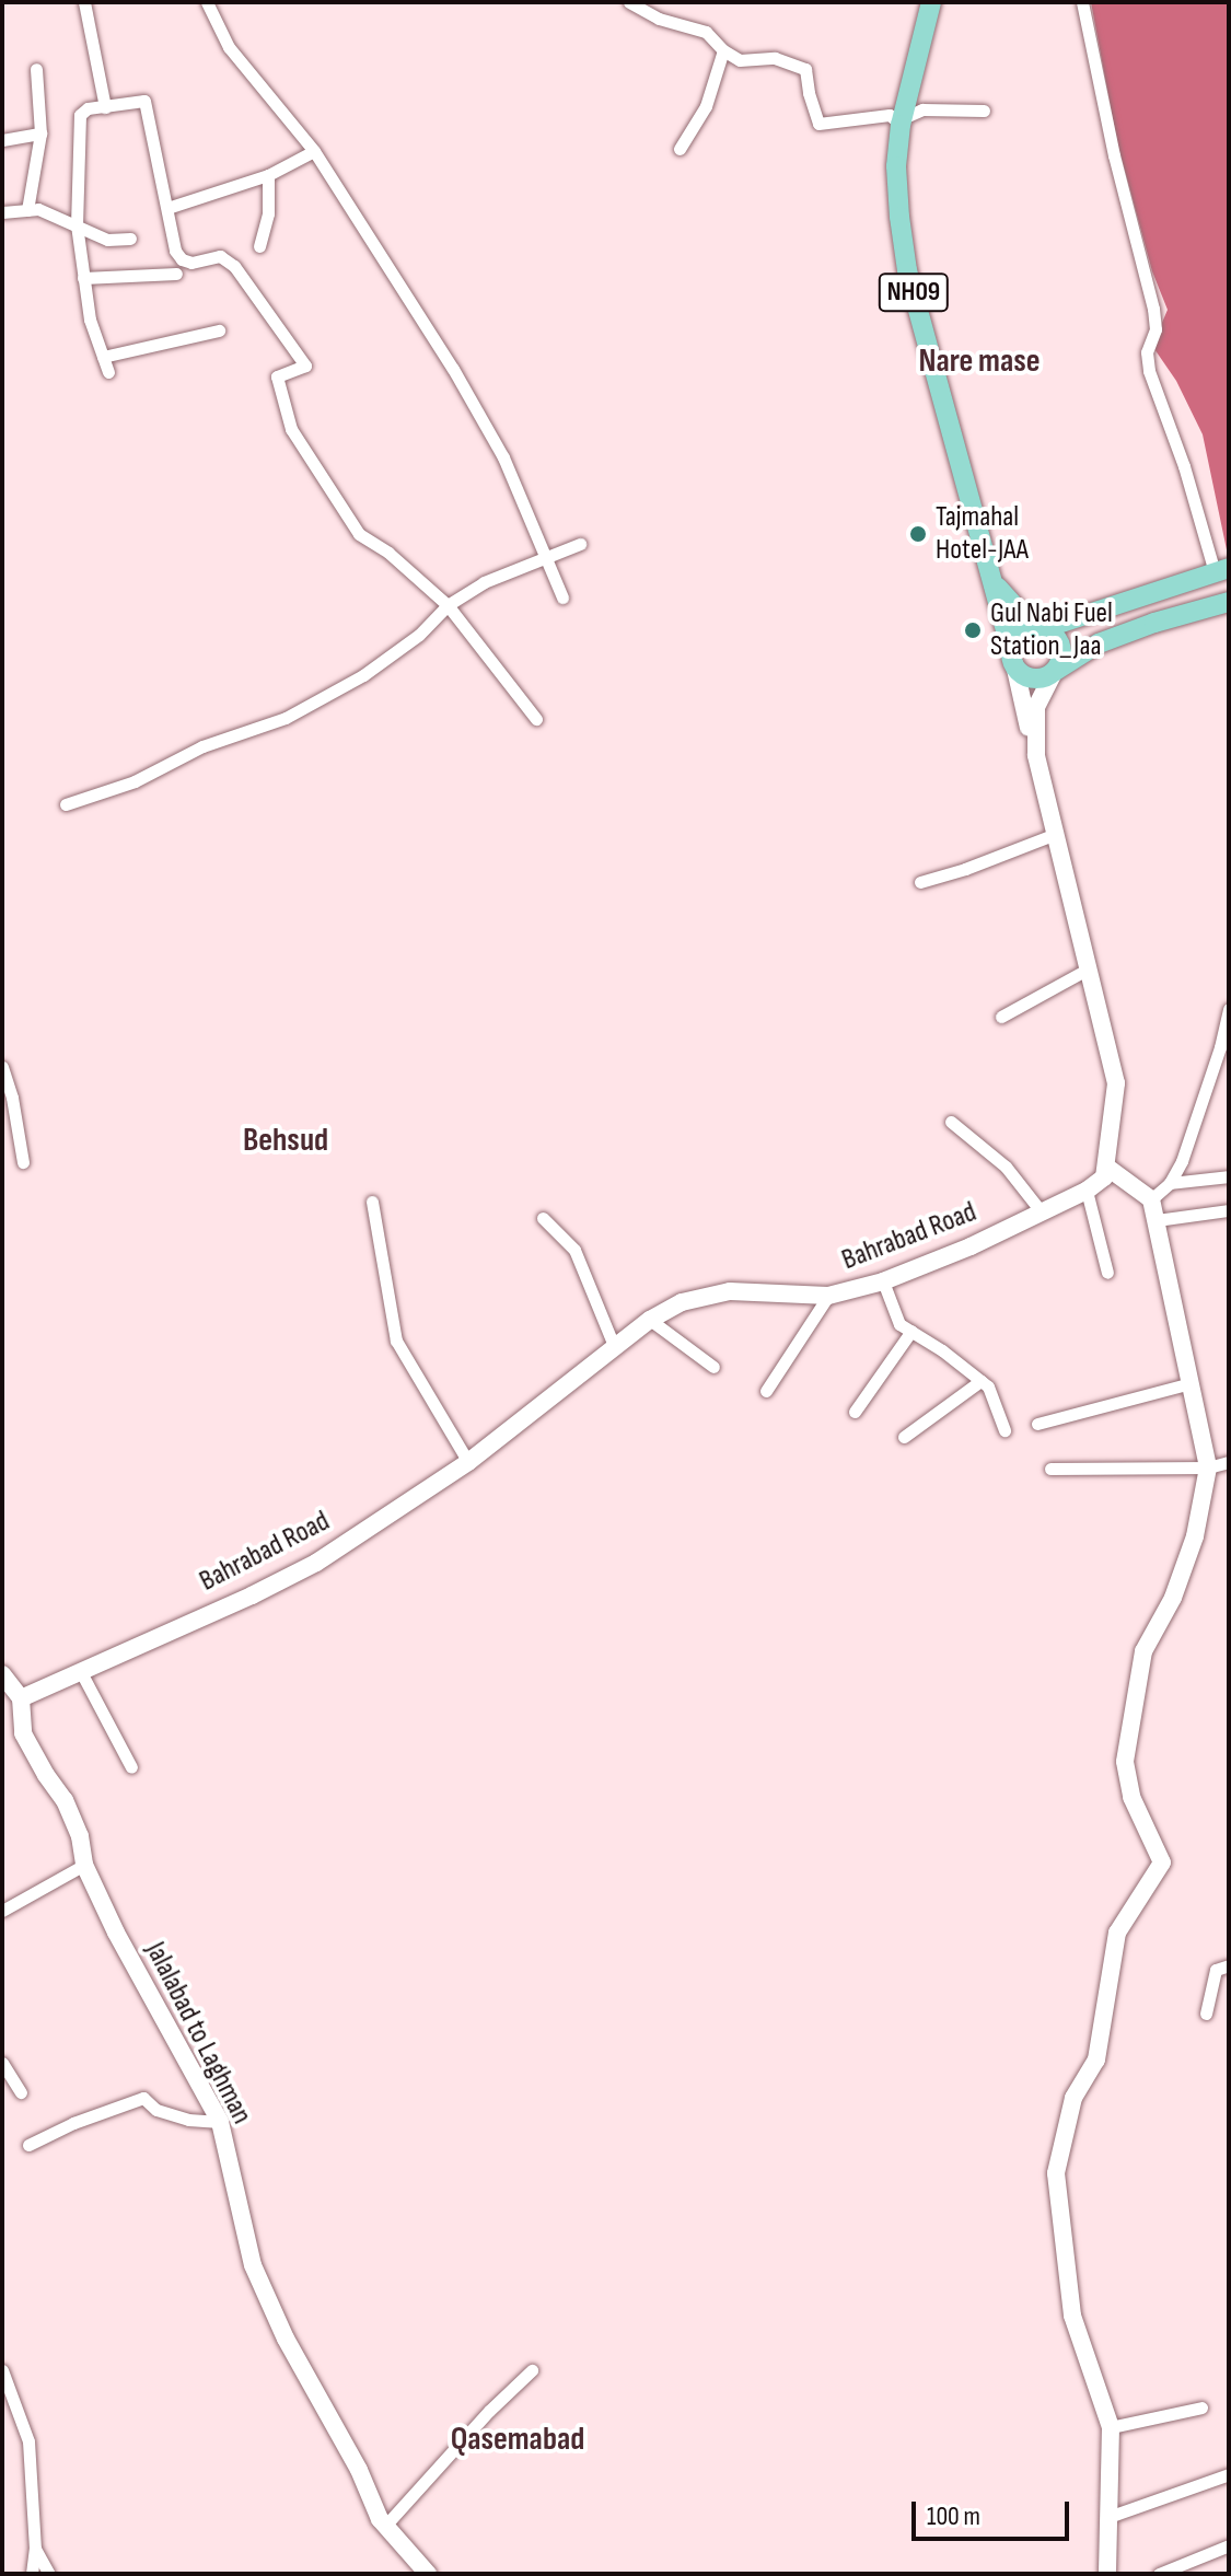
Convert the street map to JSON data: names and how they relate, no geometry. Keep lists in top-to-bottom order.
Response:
{
  "streets": {
    "main road": ["NH09"],
    "street": ["Bahrabad Road", "Jalalabad to Laghman"]
  },
  "crossings": [
    ["Bahrabad Road", "Jalalabad to Laghman"]
  ],
  "districts": ["Nare mase", "Behsud", "Qasemabad"],
  "places": ["Tajmahal Hotel-JAA", "Gul Nabi Fuel Station_Jaa"],
  "scale_bar": "100 m"
}
